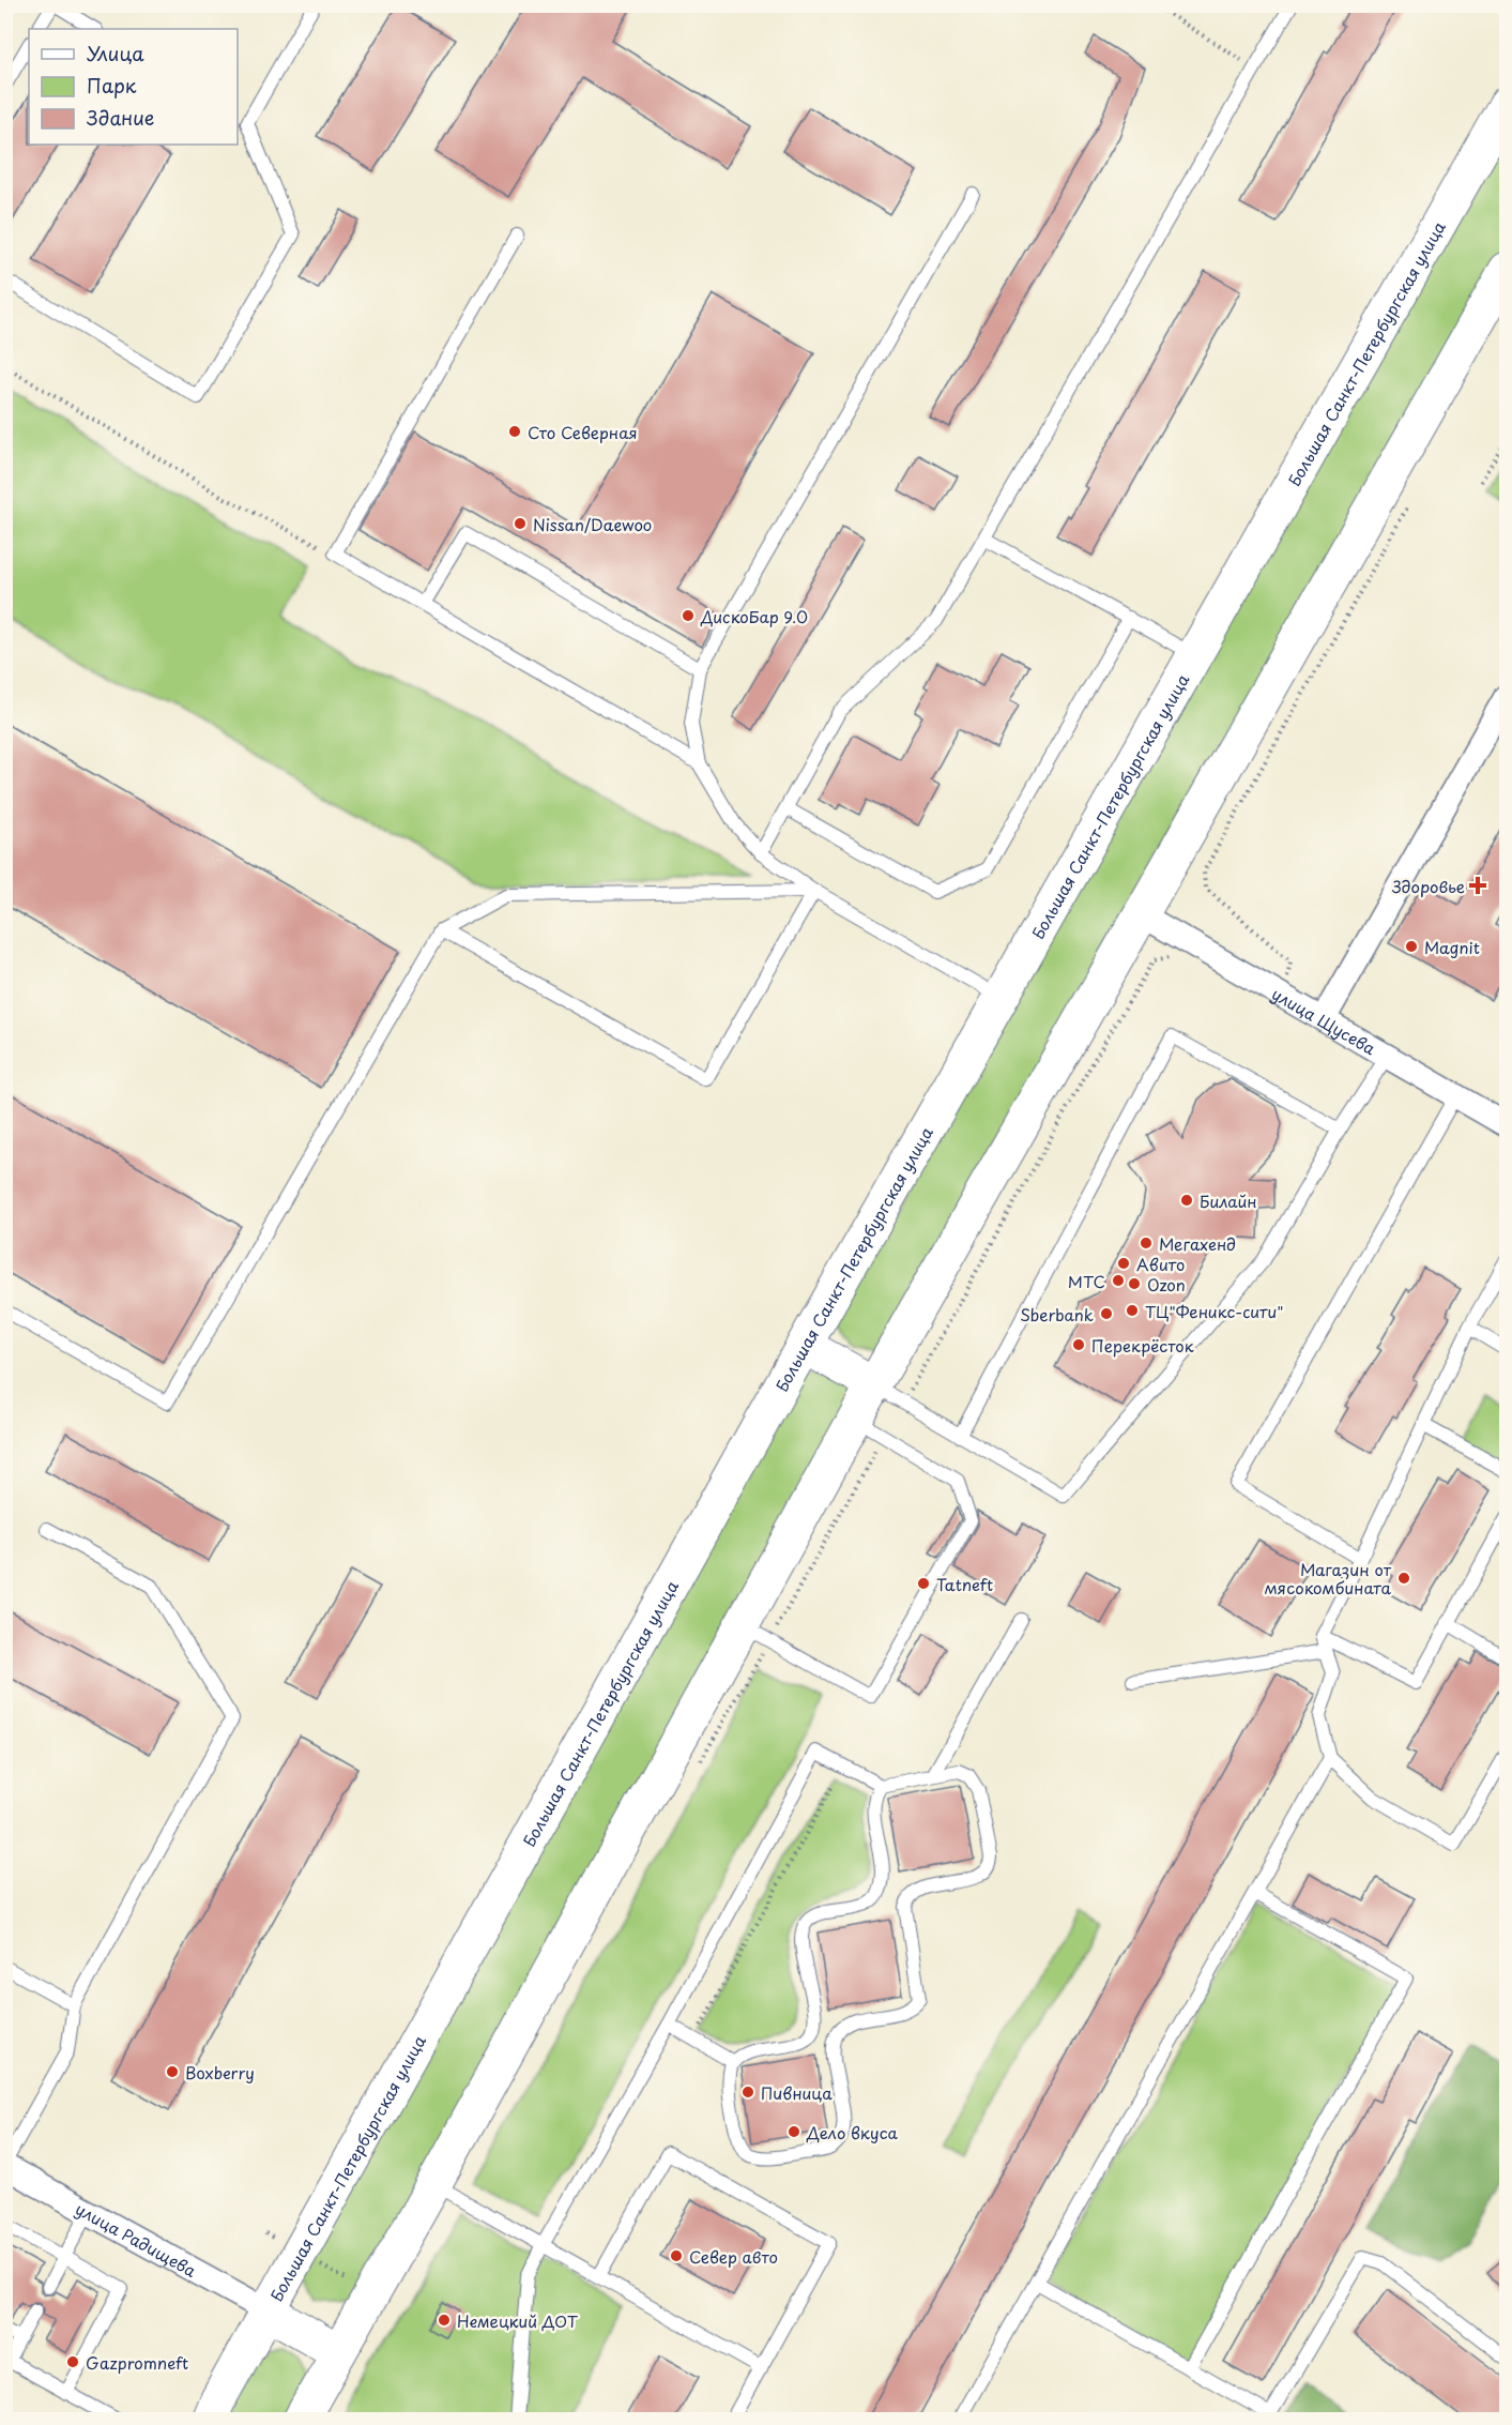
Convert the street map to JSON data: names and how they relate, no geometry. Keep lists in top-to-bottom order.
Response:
{
  "streets": {
    "main road": ["Большая Санкт-Петербургская улица"],
    "street": ["улица Щусева", "улица Радищева"]
  },
  "crossings": [
    ["Большая Санкт-Петербургская улица", "улица Радищева"]
  ],
  "places": {
    "other": [
      "Сто Северная",
      "Nissan/Daewoo",
      "ДискоБар 9.0",
      "Magnit",
      "Билайн",
      "Мегахенд",
      "Авито",
      "МТС",
      "Ozon",
      "ТЦ\"Феникс-сити\"",
      "Sberbank",
      "Перекрёсток",
      "Магазин от мясокомбината",
      "Tatneft",
      "Boxberry",
      "Пивница",
      "Дело вкуса",
      "Север авто",
      "Немецкий ДОТ",
      "Gazpromneft"
    ],
    "health": ["Здоровье"]
  },
  "legend": ["Улица", "Парк", "Здание"]
}
